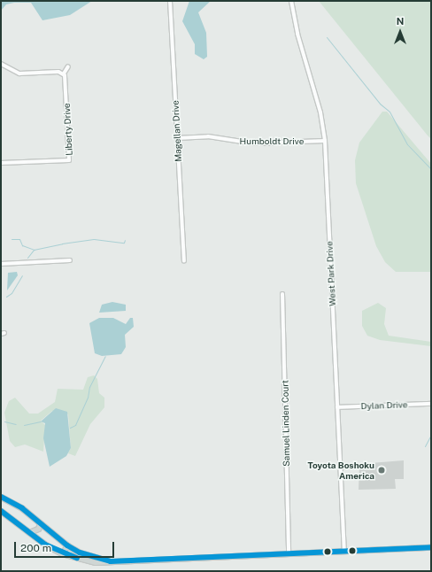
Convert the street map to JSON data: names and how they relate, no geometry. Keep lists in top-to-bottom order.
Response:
{
  "streets": {
    "street": [
      "Liberty Drive",
      "Magellan Drive",
      "Humboldt Drive",
      "West Park Drive",
      "Dylan Drive",
      "Samuel Linden Court"
    ]
  },
  "crossings": [
    ["Magellan Drive", "Humboldt Drive"],
    ["Humboldt Drive", "West Park Drive"],
    ["West Park Drive", "Dylan Drive"]
  ],
  "places": ["Toyota Boshoku America"],
  "scale_bar": "200 m",
  "north": "top"
}
